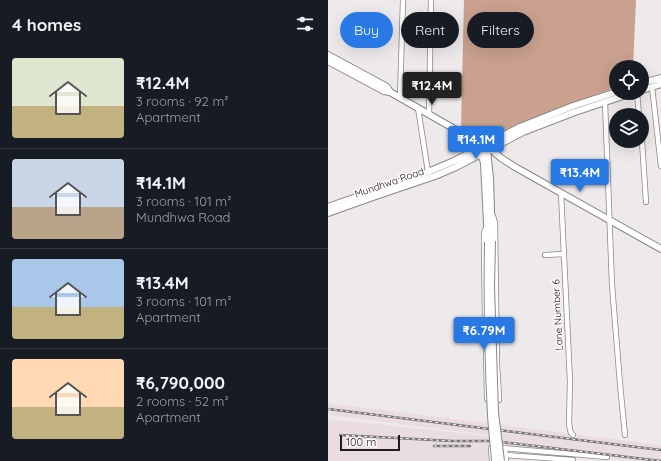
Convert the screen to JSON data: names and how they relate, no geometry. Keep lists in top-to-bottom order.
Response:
{
  "streets": {
    "main road": ["Mundhwa Road"],
    "street": ["Lane Number 6"]
  },
  "scale_bar": "100 m",
  "page": {
    "heading": "4 homes",
    "chip": ["Buy", "Rent", "Filters"],
    "list": [
      {
        "name": "₹12.4M",
        "note": "3 rooms · 92 m² · Apartment"
      },
      {
        "name": "₹14.1M",
        "note": "3 rooms · 101 m² · Mundhwa Road"
      },
      {
        "name": "₹13.4M",
        "note": "3 rooms · 101 m² · Apartment"
      },
      {
        "name": "₹6,790,000",
        "note": "2 rooms · 52 m² · Apartment"
      }
    ],
    "price": [
      "₹12.4M",
      "₹14.1M",
      "₹13.4M",
      "₹6.79M"
    ],
    "scale": "100 m"
  }
}
